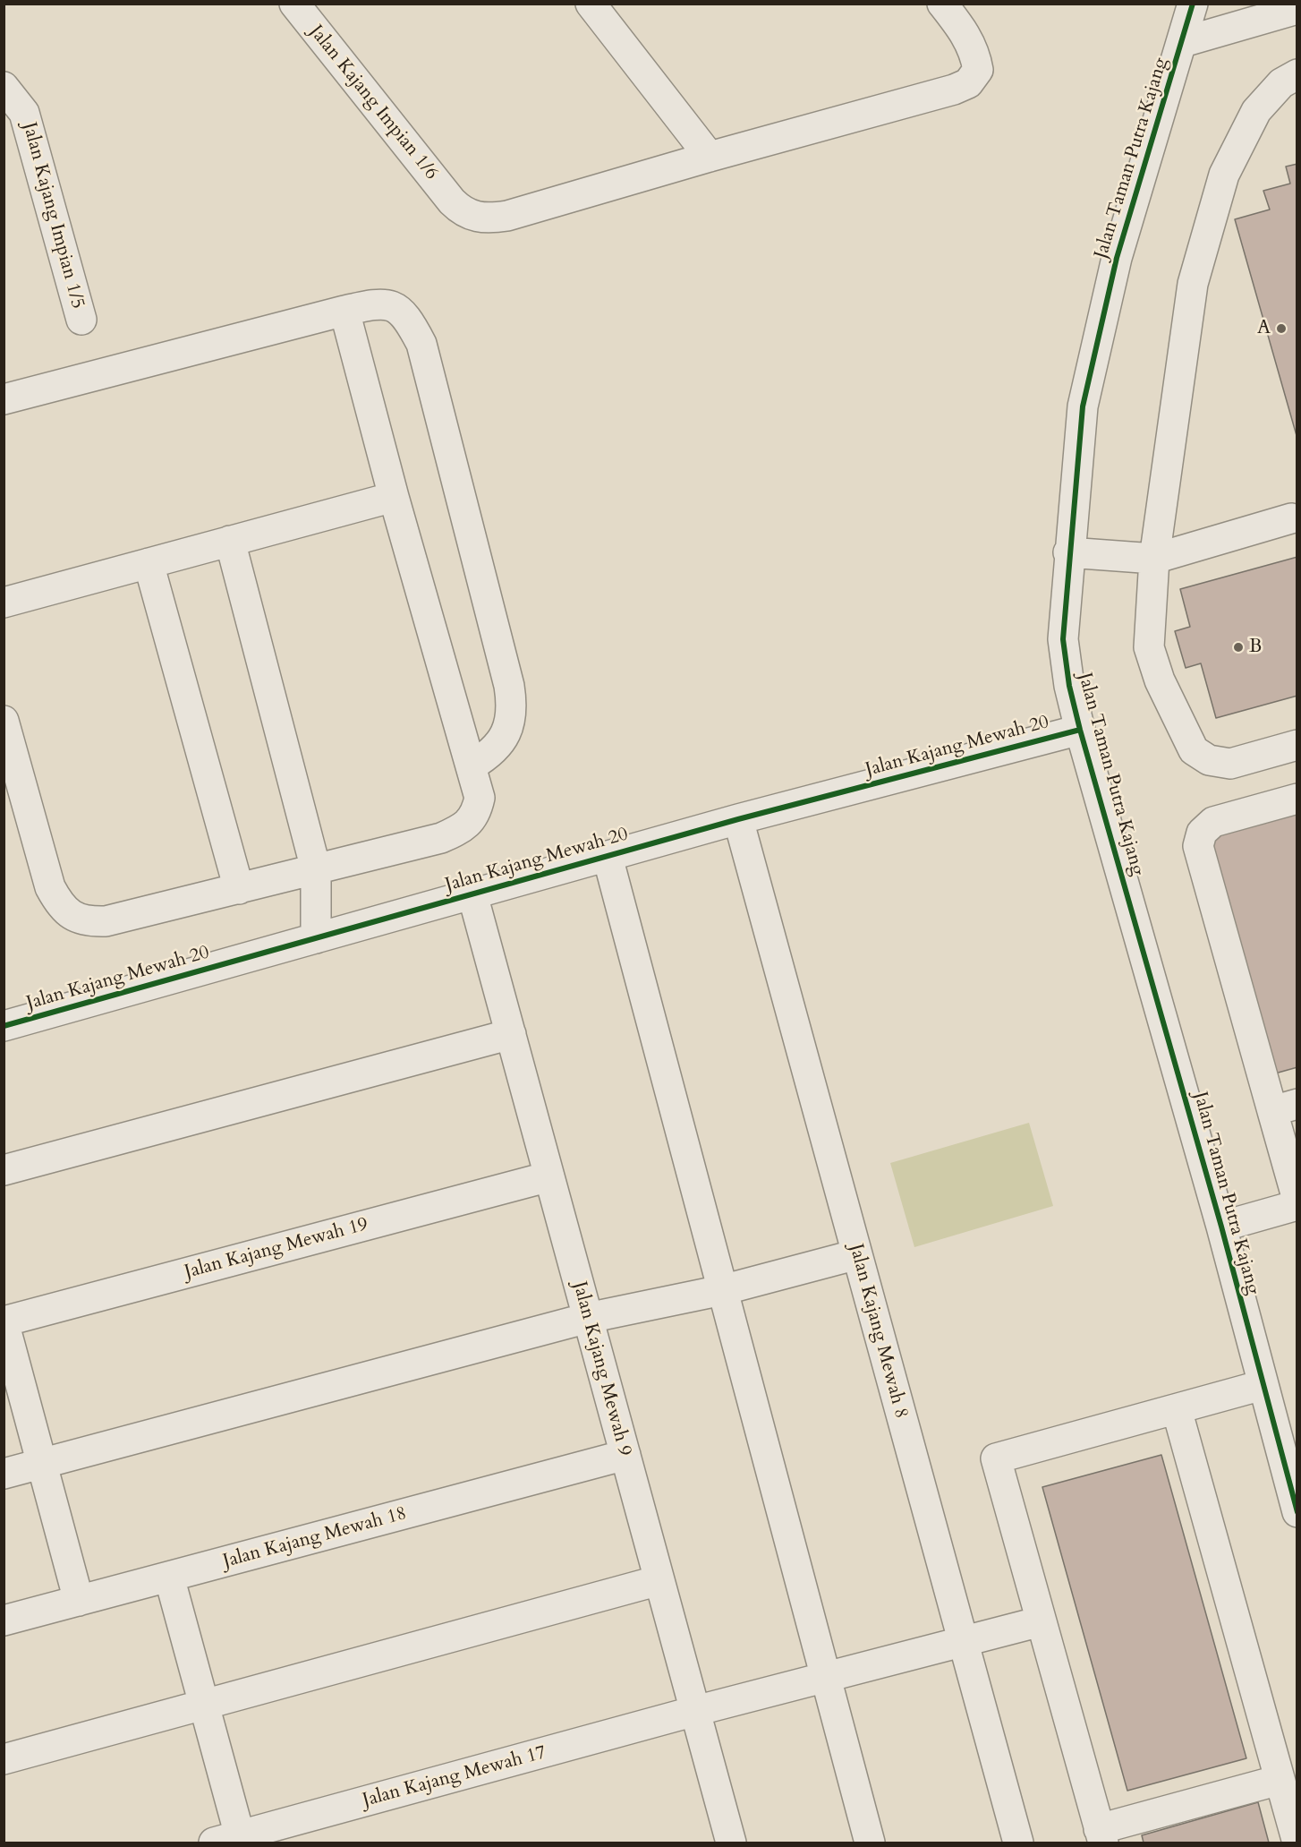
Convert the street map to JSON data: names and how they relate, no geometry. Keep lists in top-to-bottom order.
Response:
{
  "streets": {
    "street": [
      "Jalan Kajang Impian 1/6",
      "Jalan Taman Putra Kajang",
      "Jalan Kajang Impian 1/5",
      "Jalan Kajang Mewah 20",
      "Jalan Kajang Mewah 19",
      "Jalan Kajang Mewah 8",
      "Jalan Kajang Mewah 9",
      "Jalan Kajang Mewah 18",
      "Jalan Kajang Mewah 17"
    ]
  },
  "crossings": [
    ["Jalan Taman Putra Kajang", "Jalan Kajang Mewah 20"],
    ["Jalan Kajang Mewah 20", "Jalan Kajang Mewah 8"],
    ["Jalan Kajang Mewah 20", "Jalan Kajang Mewah 9"],
    ["Jalan Kajang Mewah 19", "Jalan Kajang Mewah 9"],
    ["Jalan Kajang Mewah 8", "Jalan Kajang Mewah 17"],
    ["Jalan Kajang Mewah 9", "Jalan Kajang Mewah 18"],
    ["Jalan Kajang Mewah 9", "Jalan Kajang Mewah 17"]
  ],
  "places": ["A", "B"]
}
